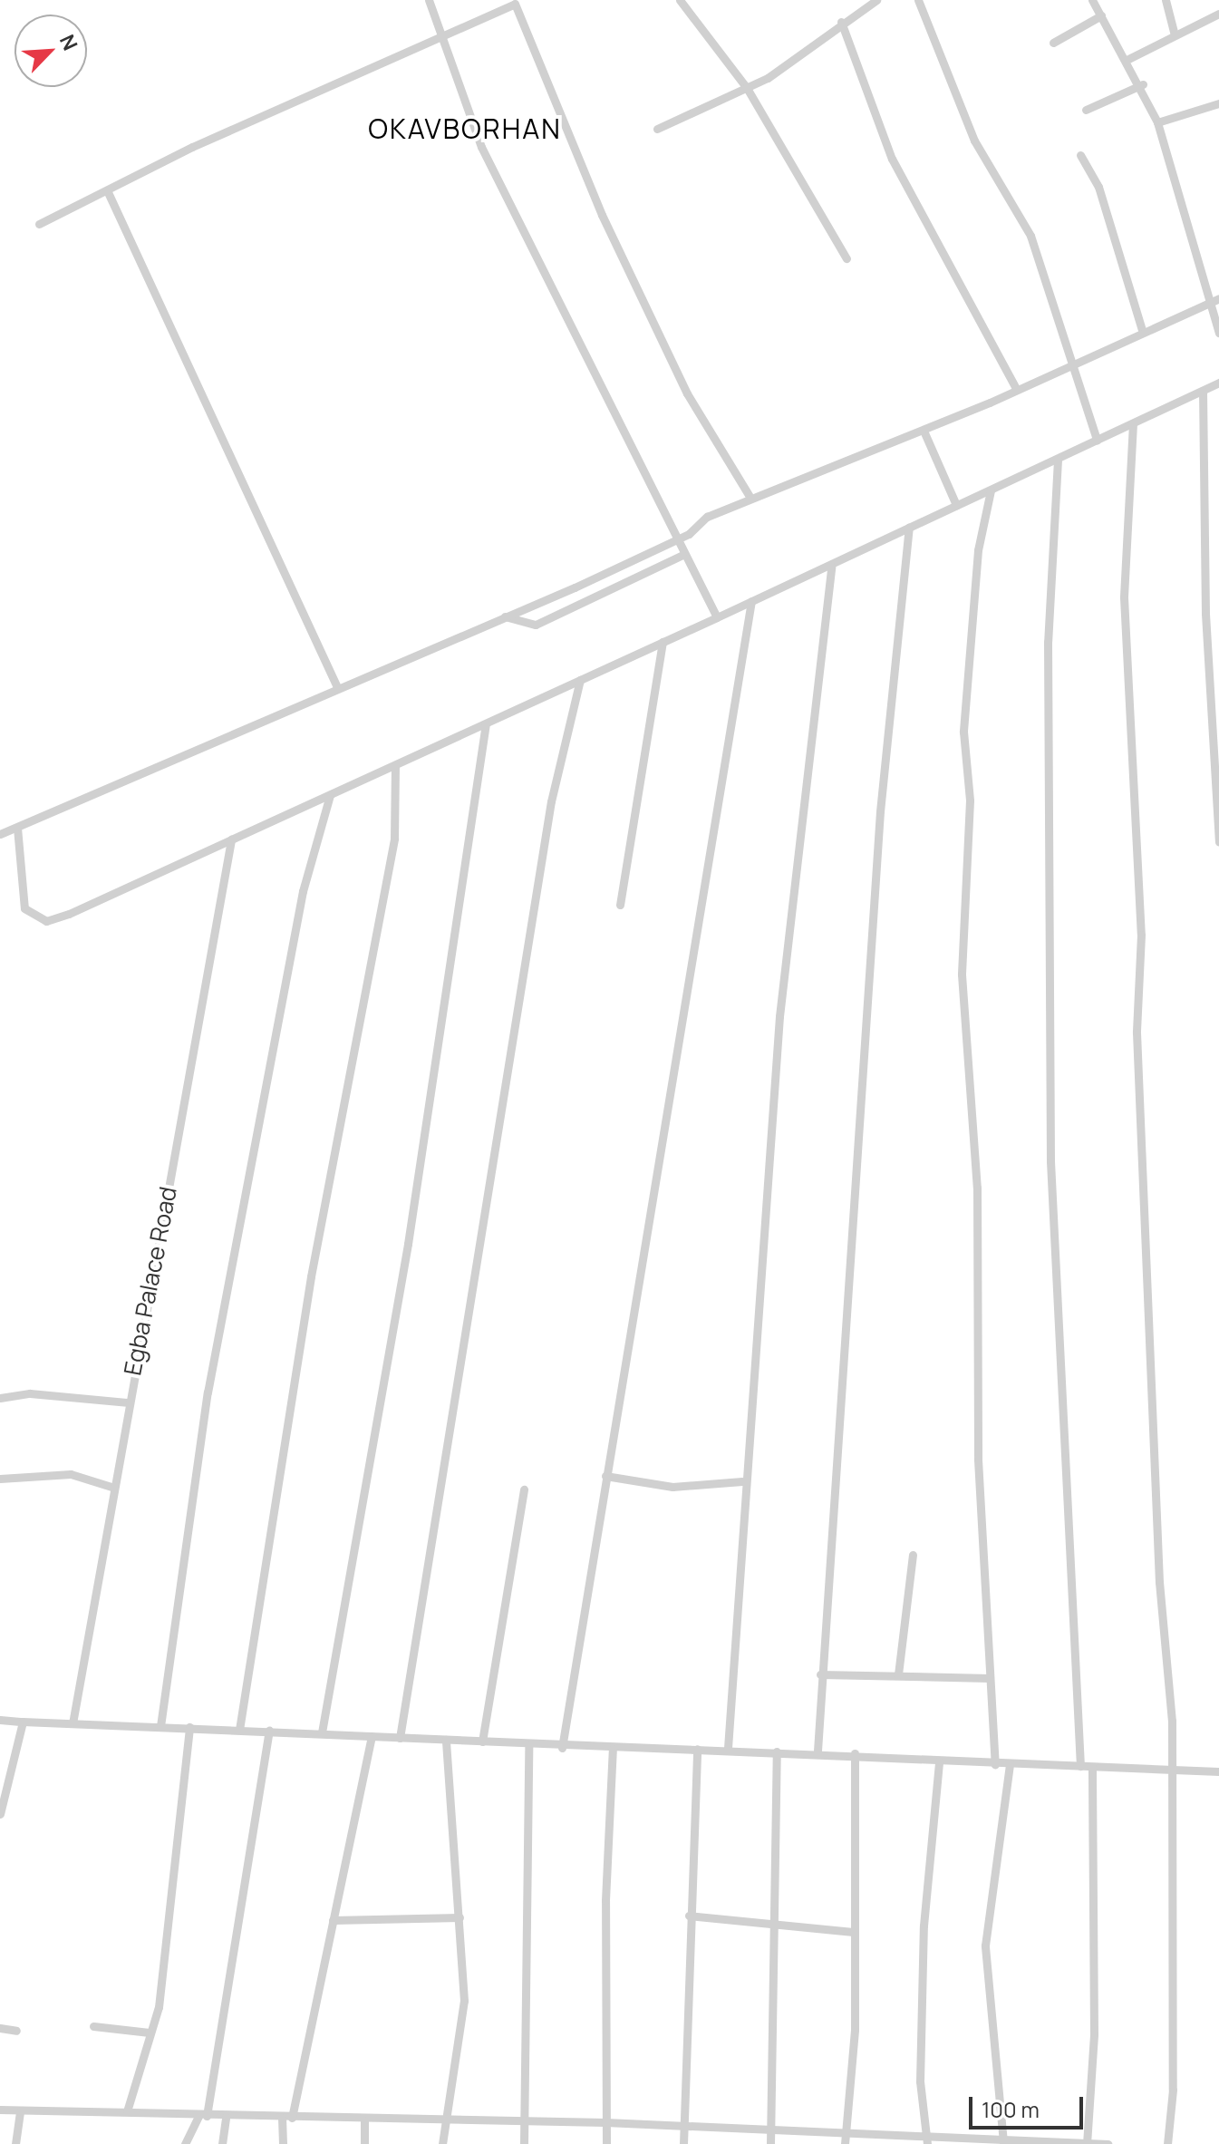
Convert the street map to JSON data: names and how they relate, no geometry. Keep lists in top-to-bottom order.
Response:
{
  "streets": {
    "street": ["Egba Palace Road"]
  },
  "districts": ["OKAVBORHAN"],
  "scale_bar": "100 m",
  "north": "top right"
}
